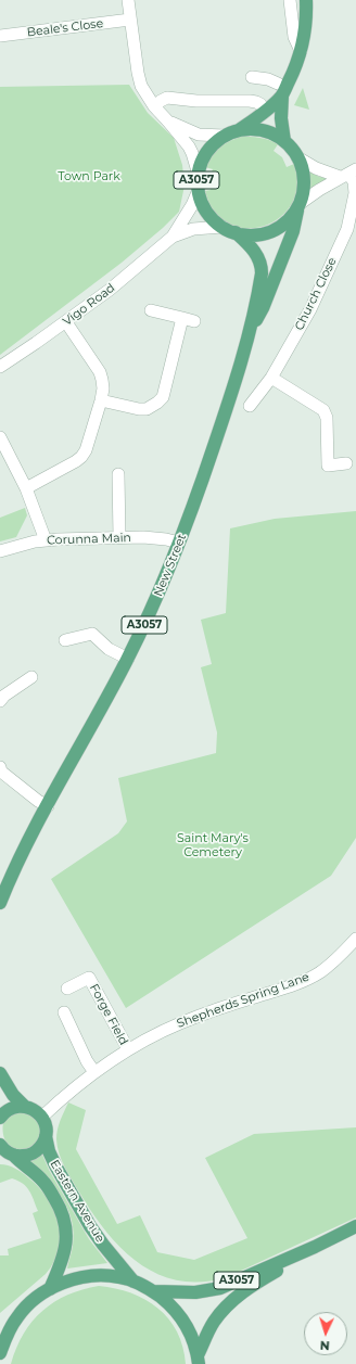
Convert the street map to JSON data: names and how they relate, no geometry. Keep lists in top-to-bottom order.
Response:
{
  "streets": {
    "main road": ["A3057", "New Street", "Eastern Avenue"],
    "street": [
      "Beale's Close",
      "Church Close",
      "Vigo Road",
      "Corunna Main",
      "Shepherds Spring Lane",
      "Forge Field"
    ]
  },
  "crossings": [
    ["A3057", "Vigo Road"],
    ["A3057", "New Street"],
    ["A3057", "Shepherds Spring Lane"],
    ["A3057", "Eastern Avenue"],
    ["Vigo Road", "New Street"],
    ["Corunna Main", "New Street"],
    ["Shepherds Spring Lane", "Forge Field"]
  ],
  "parks": ["Town Park", "Saint Mary's Cemetery"],
  "north": "bottom"
}
